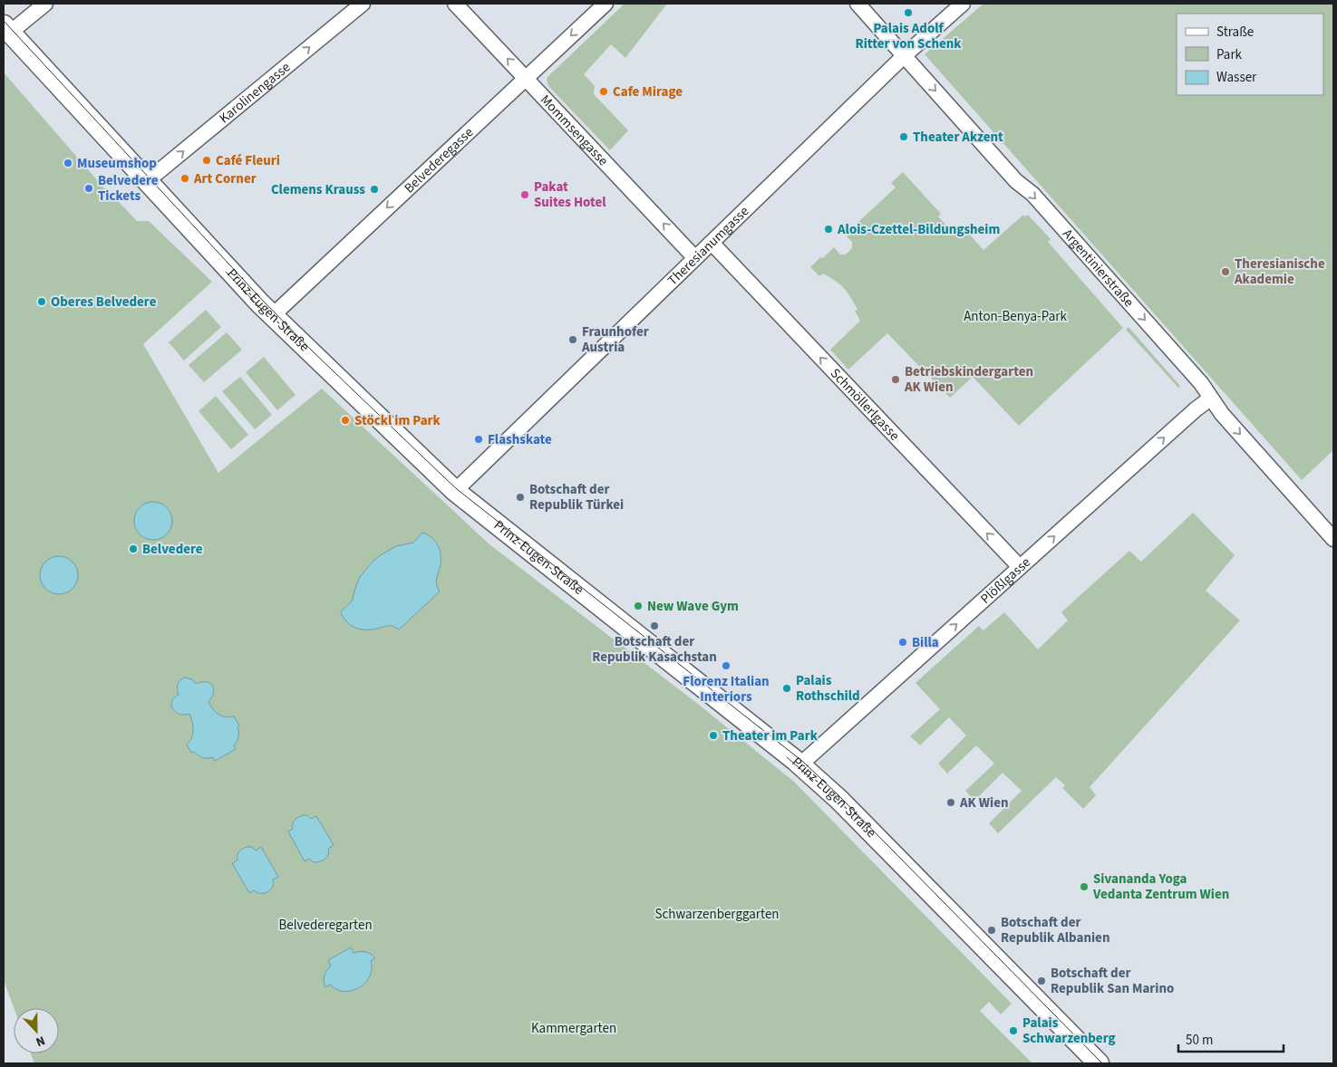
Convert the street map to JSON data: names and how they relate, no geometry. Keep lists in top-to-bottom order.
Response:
{
  "streets": {
    "street": [
      "Karolinengasse",
      "Mommsengasse",
      "Belvederegasse",
      "Theresianumgasse",
      "Argentinierstraße",
      "Prinz-Eugen-Straße",
      "Schmöllerlgasse",
      "Plößlgasse"
    ]
  },
  "crossings": [
    ["Karolinengasse", "Prinz-Eugen-Straße"],
    ["Mommsengasse", "Belvederegasse"],
    ["Mommsengasse", "Theresianumgasse"],
    ["Belvederegasse", "Prinz-Eugen-Straße"],
    ["Theresianumgasse", "Argentinierstraße"],
    ["Theresianumgasse", "Prinz-Eugen-Straße"],
    ["Theresianumgasse", "Schmöllerlgasse"],
    ["Argentinierstraße", "Plößlgasse"],
    ["Prinz-Eugen-Straße", "Plößlgasse"],
    ["Schmöllerlgasse", "Plößlgasse"]
  ],
  "one_way": [
    "Karolinengasse",
    "Mommsengasse",
    "Belvederegasse",
    "Argentinierstraße",
    "Schmöllerlgasse",
    "Plößlgasse"
  ],
  "parks": [
    "Anton-Benya-Park",
    "Schwarzenberggarten",
    "Belvederegarten",
    "Kammergarten"
  ],
  "places": [
    "Palais Adolf Ritter von Schenk",
    "Cafe Mirage",
    "Theater Akzent",
    "Café Fleuri",
    "Museumshop",
    "Art Corner",
    "Belvedere Tickets",
    "Clemens Krauss",
    "Pakat Suites Hotel",
    "Alois-Czettel-Bildungsheim",
    "Theresianische Akademie",
    "Oberes Belvedere",
    "Fraunhofer Austria",
    "Betriebskindergarten AK Wien",
    "Stöckl im Park",
    "Flashskate",
    "Botschaft der Republik Türkei",
    "Belvedere",
    "New Wave Gym",
    "Botschaft der Republik Kasachstan",
    "Billa",
    "Florenz Italian Interiors",
    "Palais Rothschild",
    "Theater im Park",
    "AK Wien",
    "Sivananda Yoga Vedanta Zentrum Wien",
    "Botschaft der Republik Albanien",
    "Botschaft der Republik San Marino",
    "Palais Schwarzenberg"
  ],
  "legend": ["Straße", "Park", "Wasser"],
  "scale_bar": "50 m",
  "north": "bottom"
}
